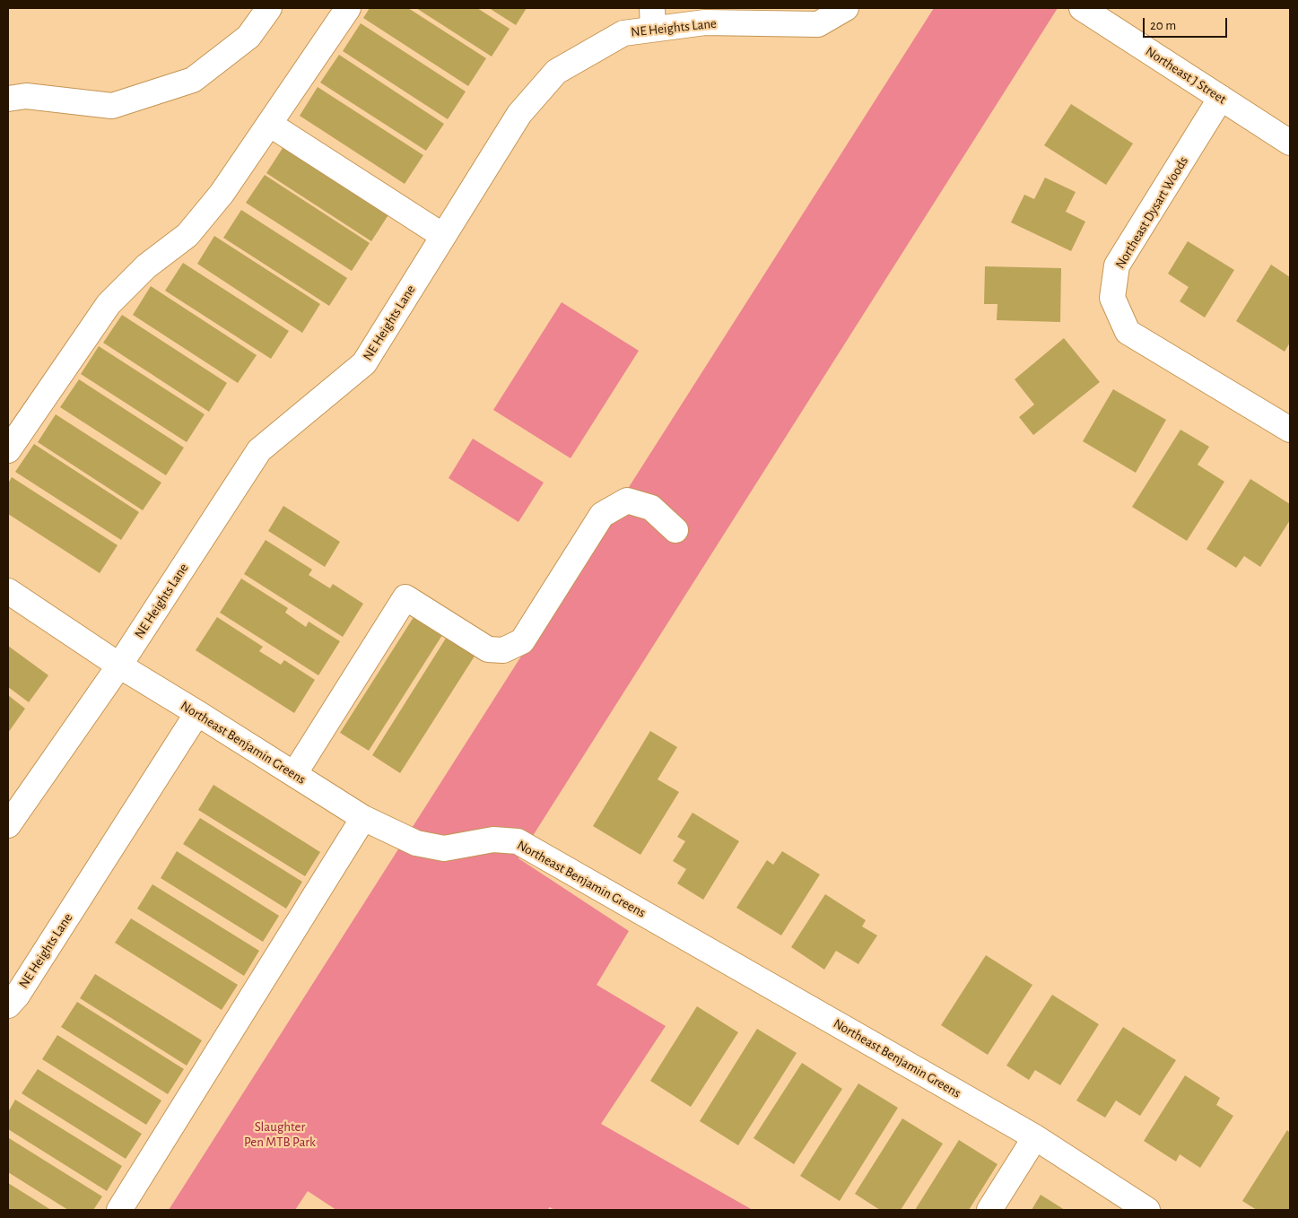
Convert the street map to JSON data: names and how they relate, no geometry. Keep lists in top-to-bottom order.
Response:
{
  "streets": {
    "street": [
      "NE Heights Lane",
      "Northeast J Street",
      "Northeast Dysart Woods",
      "Northeast Benjamin Greens"
    ]
  },
  "crossings": [
    ["NE Heights Lane", "Northeast Benjamin Greens"],
    ["Northeast J Street", "Northeast Dysart Woods"]
  ],
  "parks": ["Slaughter Pen MTB Park"],
  "scale_bar": "20 m"
}
